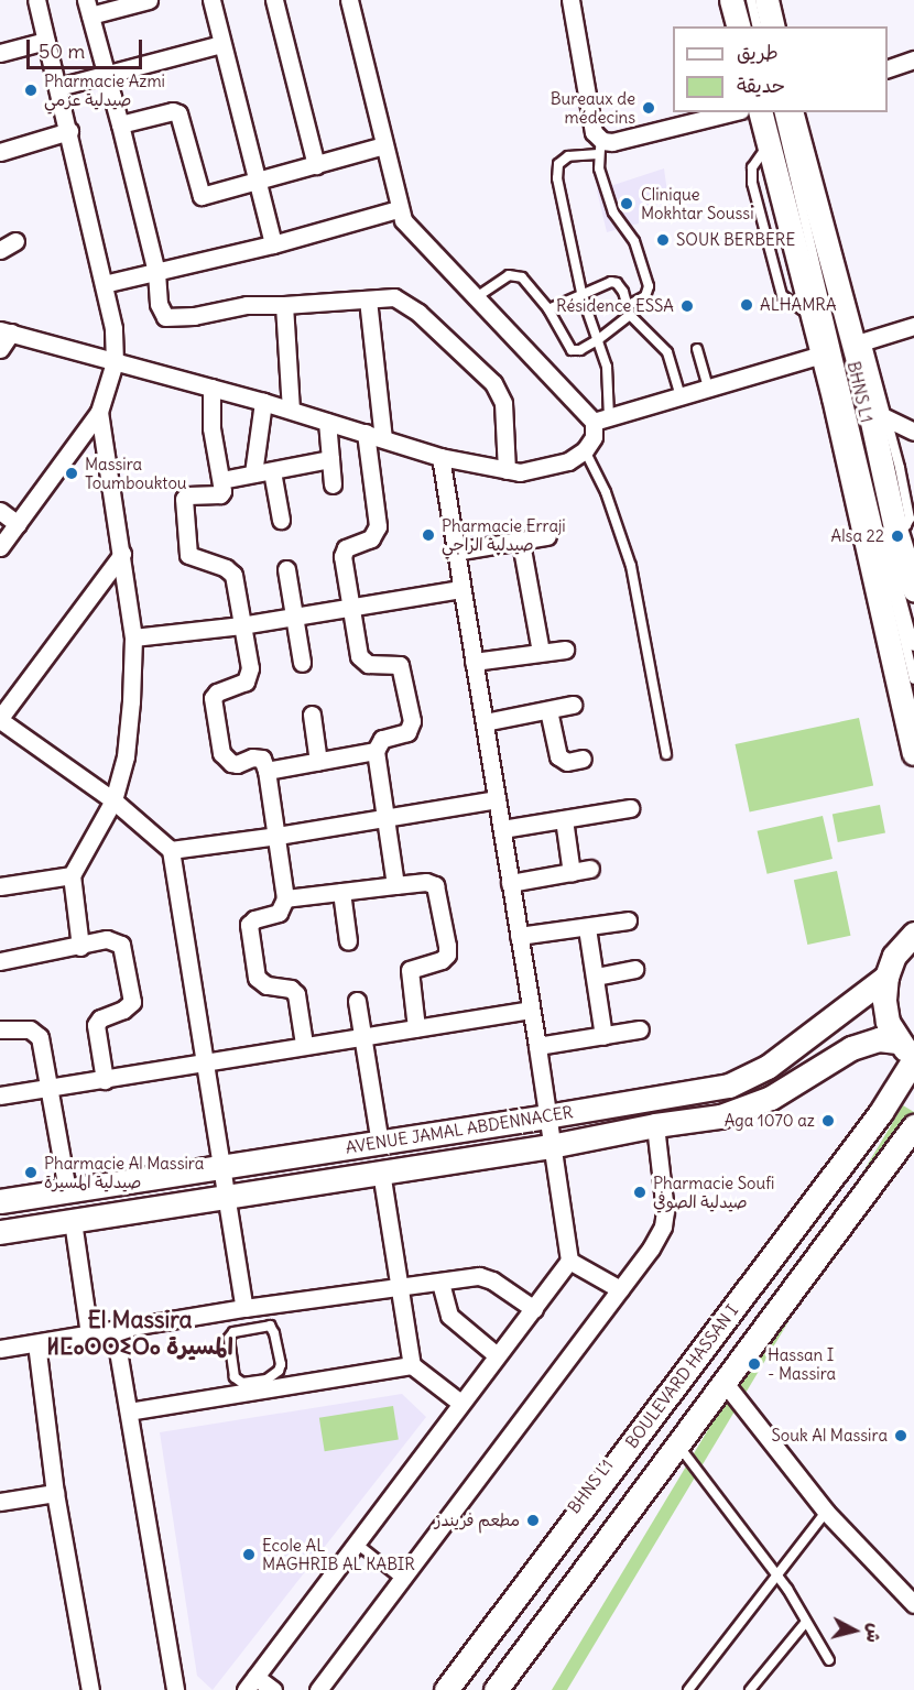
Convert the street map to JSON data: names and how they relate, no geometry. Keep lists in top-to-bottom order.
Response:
{
  "streets": {
    "street": ["AVENUE JAMAL ABDENNACER", "BOULEVARD HASSAN I"],
    "lane": ["BHNS L1"]
  },
  "districts": ["El Massira ⵍⵎⴰⵙⵙⵉⵔⴰ المسيرة"],
  "places": [
    "Pharmacie Azmi صيدلية عزمي",
    "Bureaux de médecins",
    "Clinique Mokhtar Soussi",
    "SOUK BERBERE",
    "ALHAMRA",
    "Résidence ESSA",
    "Massira Toumbouktou",
    "Pharmacie Erraji صيدلية الراجي",
    "Alsa 22",
    "Aga 1070 az",
    "Pharmacie Al Massira صيدلية المسيرة",
    "Pharmacie Soufi صيدلية الصوفي",
    "Hassan I - Massira",
    "Souk Al Massira",
    "مطعم فريندز",
    "Ecole AL MAGHRIB AL KABIR"
  ],
  "legend": ["طريق", "حديقة"],
  "scale_bar": "50 m",
  "north": "right"
}
